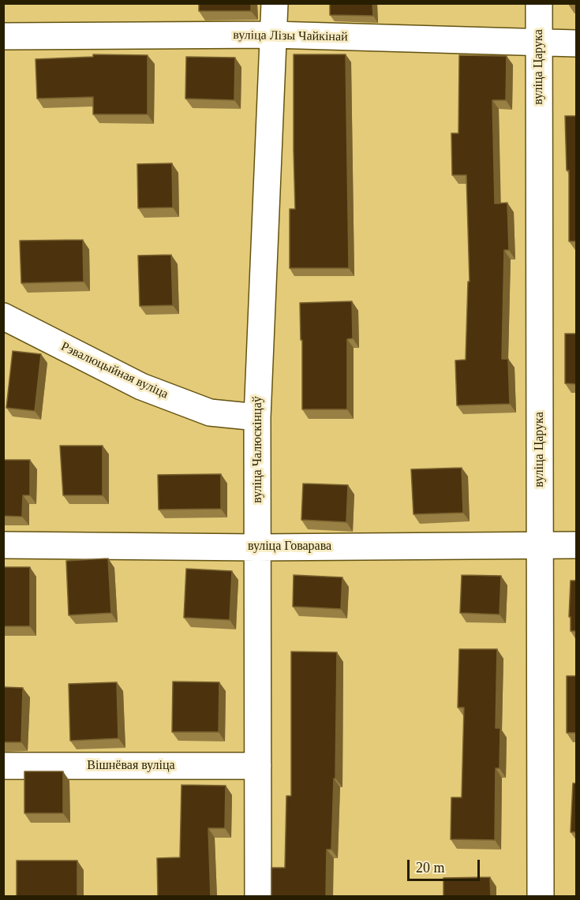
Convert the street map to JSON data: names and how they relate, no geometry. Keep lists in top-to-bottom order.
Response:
{
  "streets": {
    "street": [
      "вуліца Лізы Чайкінай",
      "вуліца Царука",
      "Рэвалюцыйная вуліца",
      "вуліца Чалюскінцаў",
      "вуліца Говарава",
      "Вішнёвая вуліца"
    ]
  },
  "crossings": [
    ["вуліца Лізы Чайкінай", "вуліца Царука"],
    ["вуліца Лізы Чайкінай", "вуліца Чалюскінцаў"],
    ["вуліца Царука", "вуліца Говарава"],
    ["Рэвалюцыйная вуліца", "вуліца Чалюскінцаў"],
    ["вуліца Чалюскінцаў", "вуліца Говарава"],
    ["вуліца Чалюскінцаў", "Вішнёвая вуліца"]
  ],
  "scale_bar": "20 m"
}
